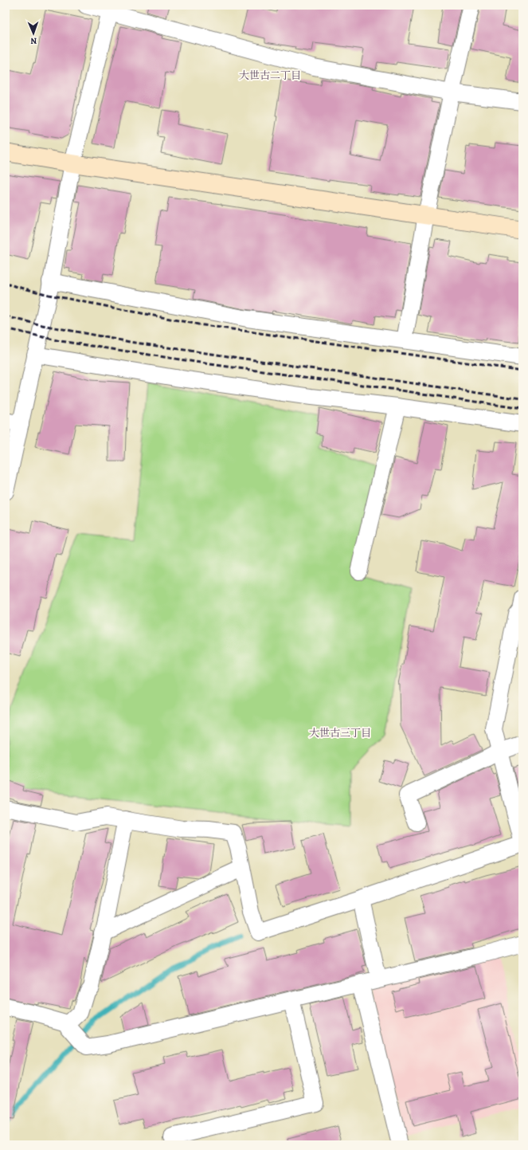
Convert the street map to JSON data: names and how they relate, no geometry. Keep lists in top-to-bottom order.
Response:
{
  "districts": ["大世古二丁目", "大世古三丁目"],
  "north": "bottom"
}
